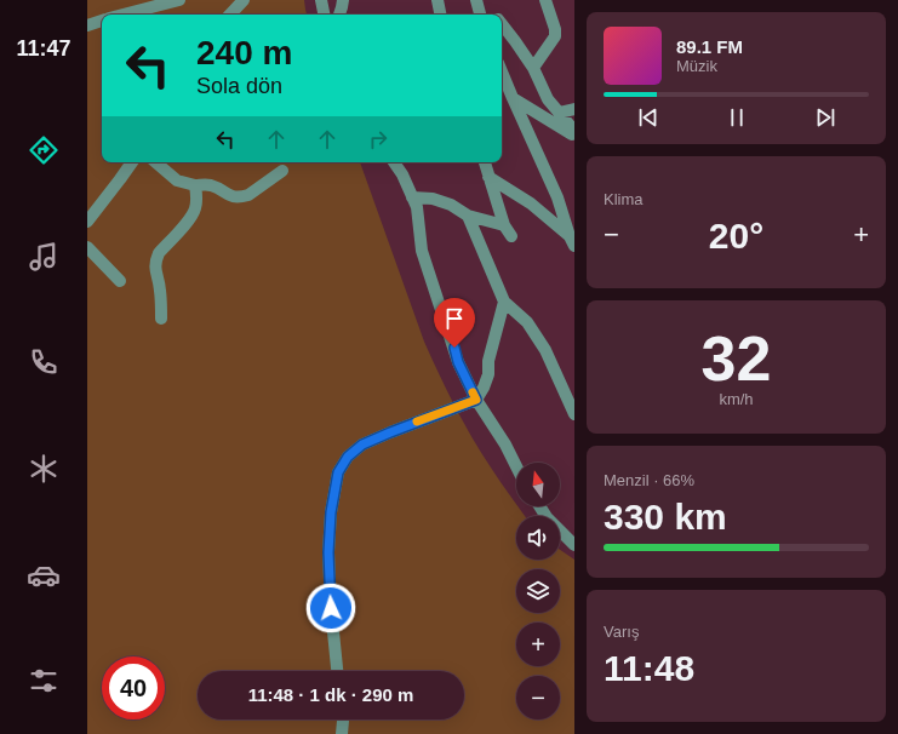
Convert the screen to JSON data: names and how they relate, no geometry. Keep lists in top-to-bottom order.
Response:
{
  "north": "top",
  "page": {
    "tabs": "11:47",
    "turn": ["240 m", "Sola dön"],
    "song": ["89.1 FM", "Müzik"],
    "tile": [
      "Klima",
      ["32", "km/h"],
      ["Menzil · 66%", "330 km"],
      ["Varış", "11:48"]
    ],
    "heat": ["−", "20°", "+"],
    "map_buttons": ["+", "−"],
    "limit": "40",
    "trip": "11:48 · 1 dk · 290 m"
  }
}
